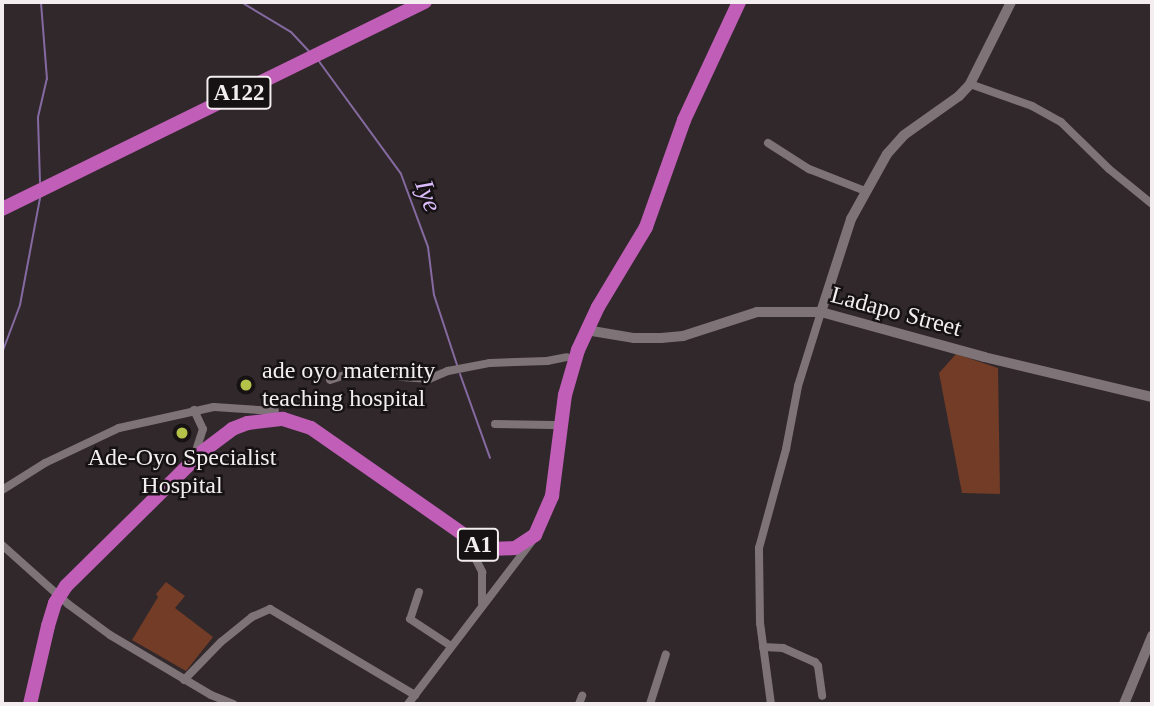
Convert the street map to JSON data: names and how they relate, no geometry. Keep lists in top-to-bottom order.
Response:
{
  "streets": {
    "highway": ["A122", "A1"],
    "main road": ["Ladapo Street"]
  },
  "crossings": [
    ["Ladapo Street", "A1"]
  ],
  "water": ["Iye"],
  "places": ["ade oyo maternity teaching hospital", "Ade-Oyo Specialist Hospital"]
}
